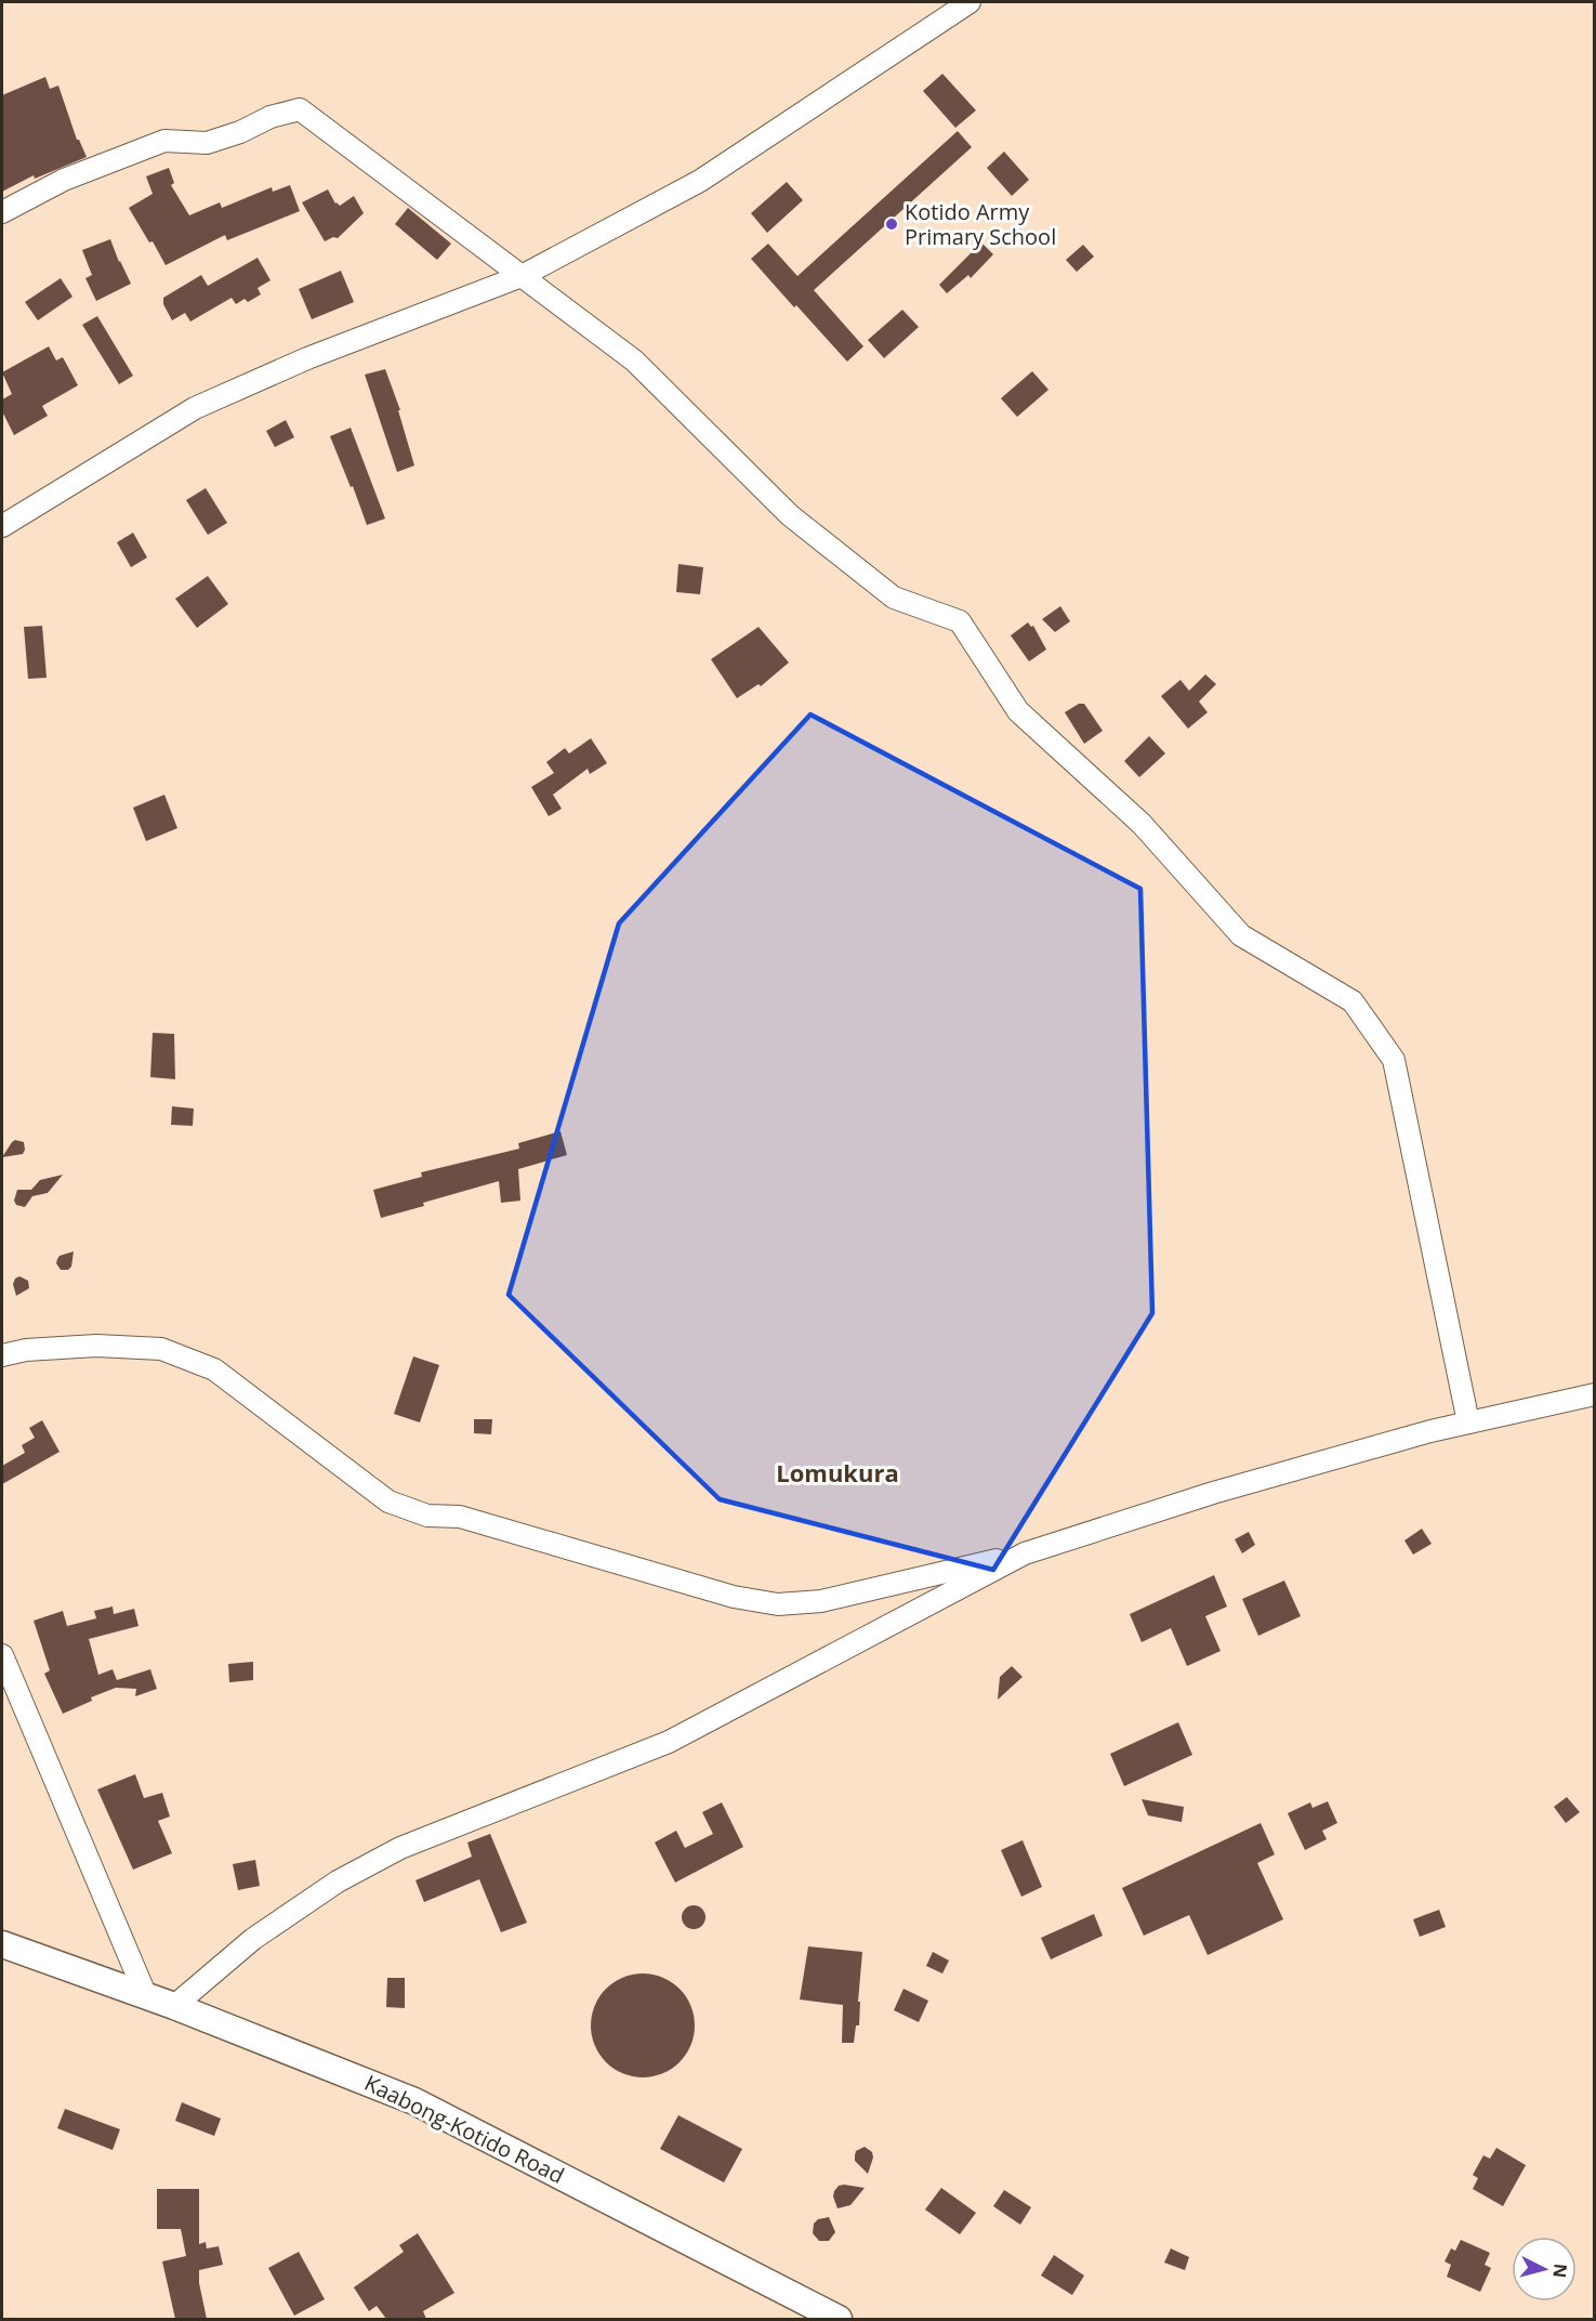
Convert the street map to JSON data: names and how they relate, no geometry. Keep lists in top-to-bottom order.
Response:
{
  "streets": {
    "street": ["Kaabong-Kotido Road"]
  },
  "districts": ["Lomukura"],
  "places": ["Kotido Army Primary School"],
  "north": "right"
}
